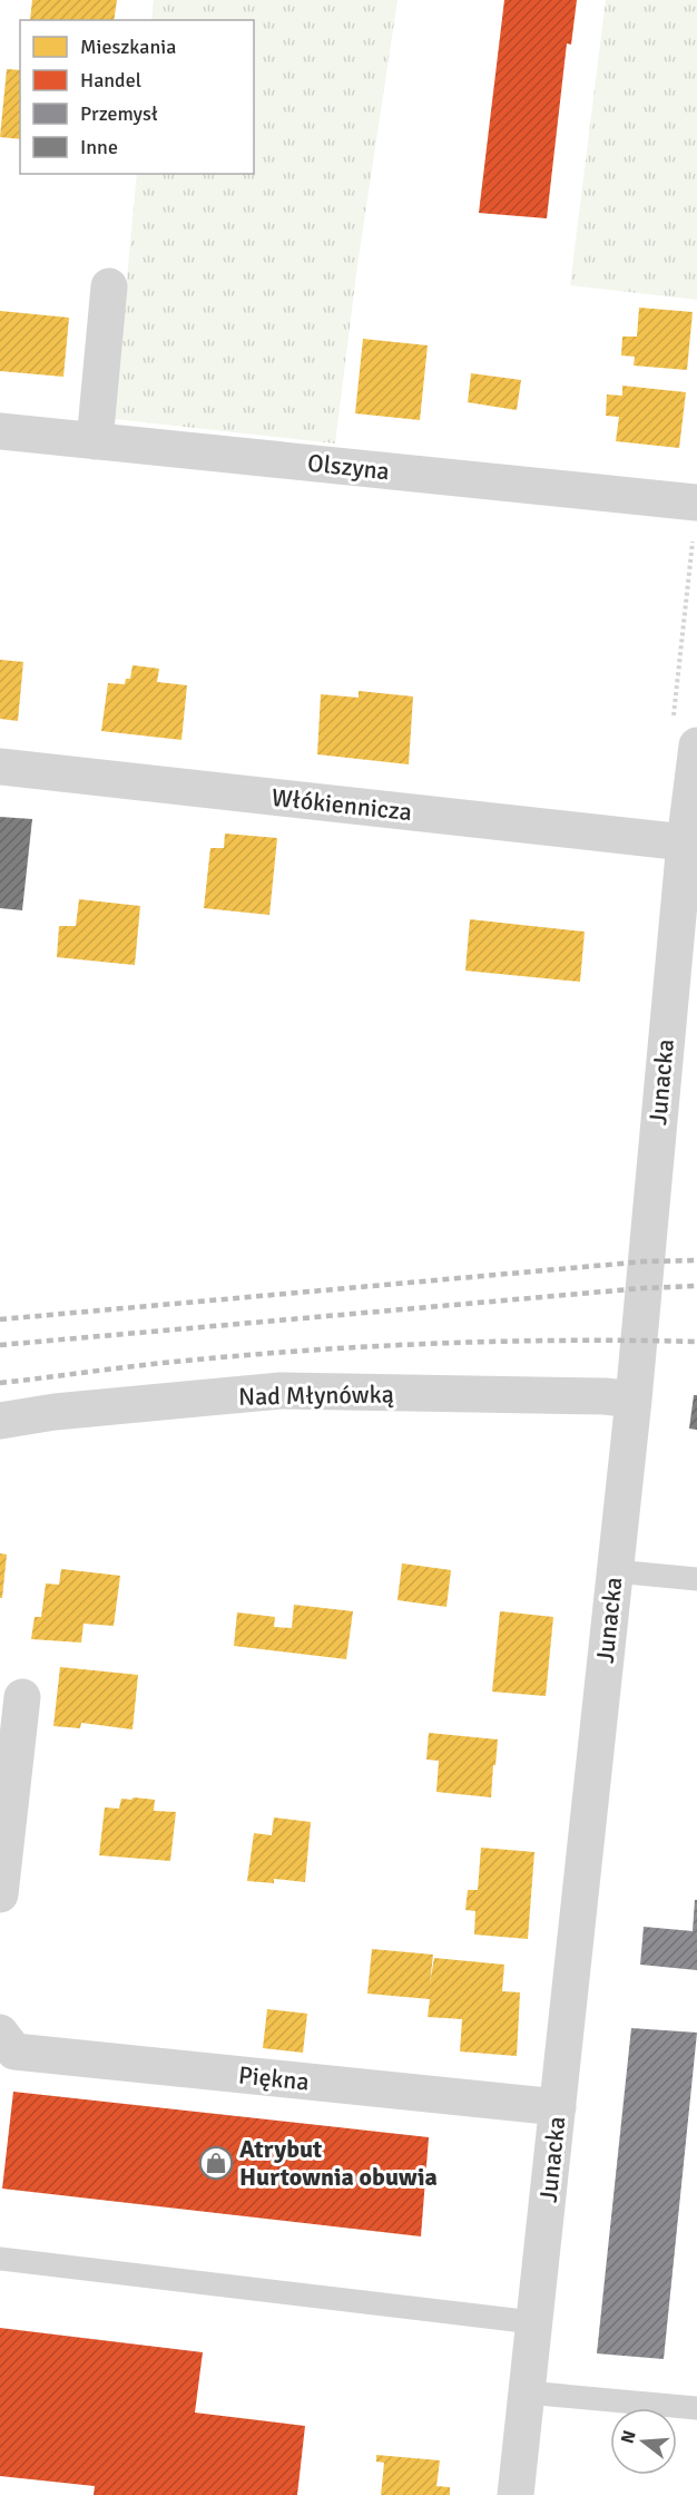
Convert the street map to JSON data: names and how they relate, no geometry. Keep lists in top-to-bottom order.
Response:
{
  "streets": {
    "street": [
      "Olszyna",
      "Włókiennicza",
      "Junacka",
      "Nad Młynówką",
      "Piękna"
    ]
  },
  "crossings": [
    ["Włókiennicza", "Junacka"],
    ["Junacka", "Nad Młynówką"],
    ["Junacka", "Piękna"]
  ],
  "places": {
    "shop": ["Atrybut Hurtownia obuwia"]
  },
  "legend": [
    "Mieszkania",
    "Handel",
    "Przemysł",
    "Inne"
  ],
  "north": "left"
}
